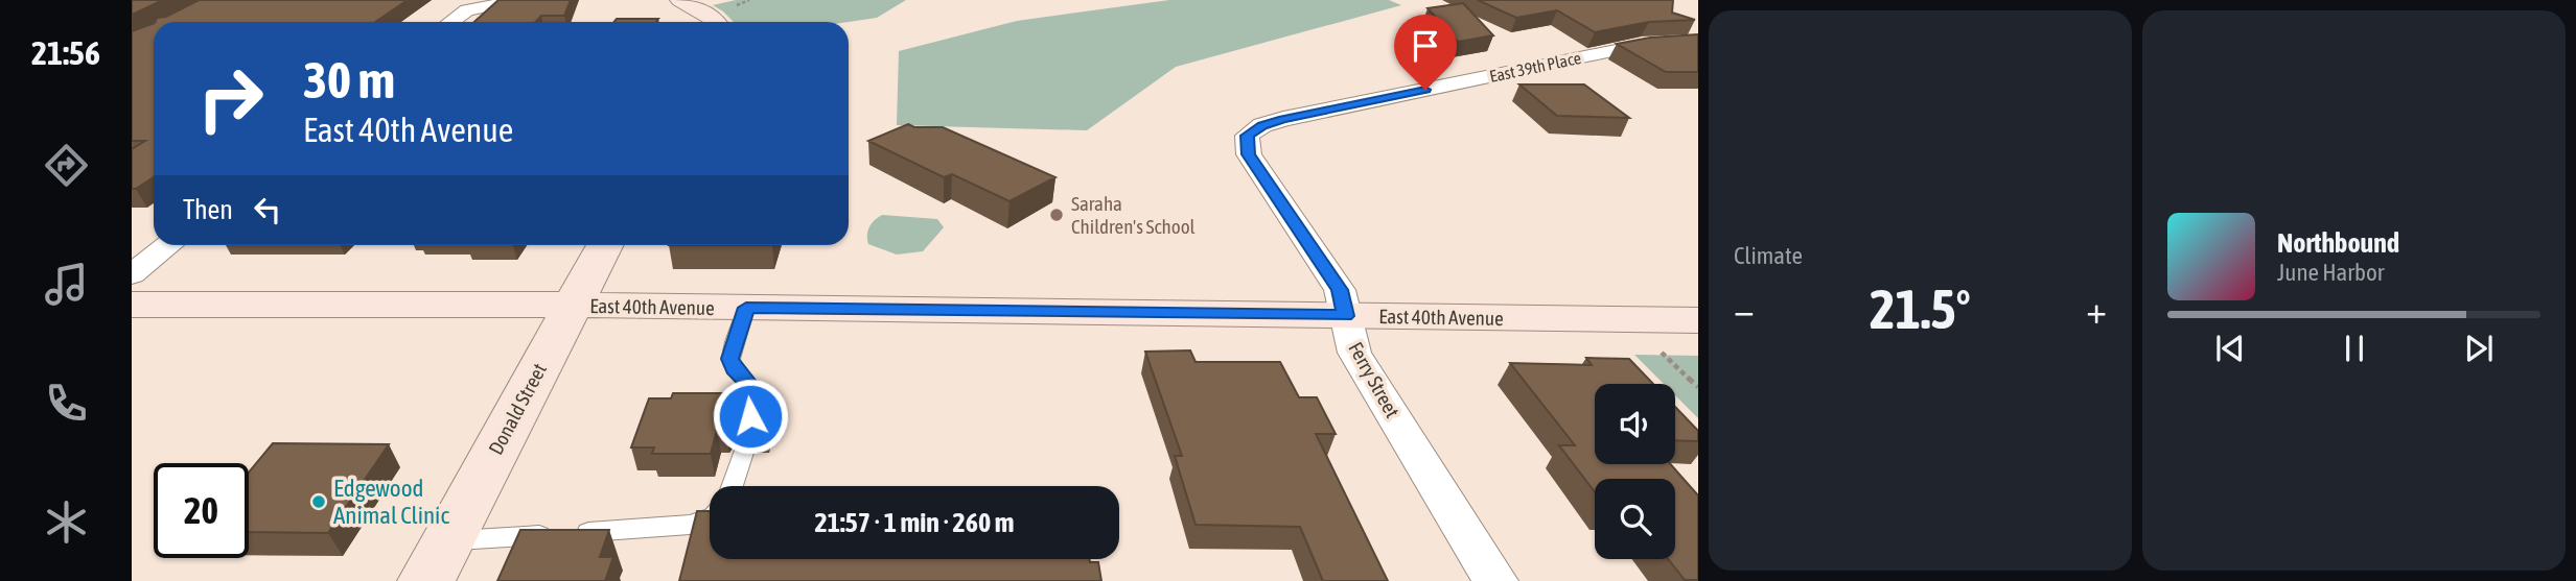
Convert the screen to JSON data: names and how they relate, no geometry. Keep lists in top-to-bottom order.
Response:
{
  "streets": {
    "street": [
      "East 39th Place",
      "East 40th Avenue",
      "Ferry Street",
      "Donald Street"
    ]
  },
  "crossings": [
    ["East 39th Place", "Ferry Street"],
    ["East 40th Avenue", "Ferry Street"],
    ["East 40th Avenue", "Donald Street"]
  ],
  "places": ["Saraha Children's School", "Edgewood Animal Clinic"],
  "page": {
    "tabs": "21:56",
    "tile": "Climate",
    "turn": ["30 m", "East 40th Avenue"],
    "then": "Then",
    "song": ["Northbound", "June Harbor"],
    "heat": ["−", "21.5°", "+"],
    "limit": "20",
    "trip": "21:57 · 1 min · 260 m"
  }
}
